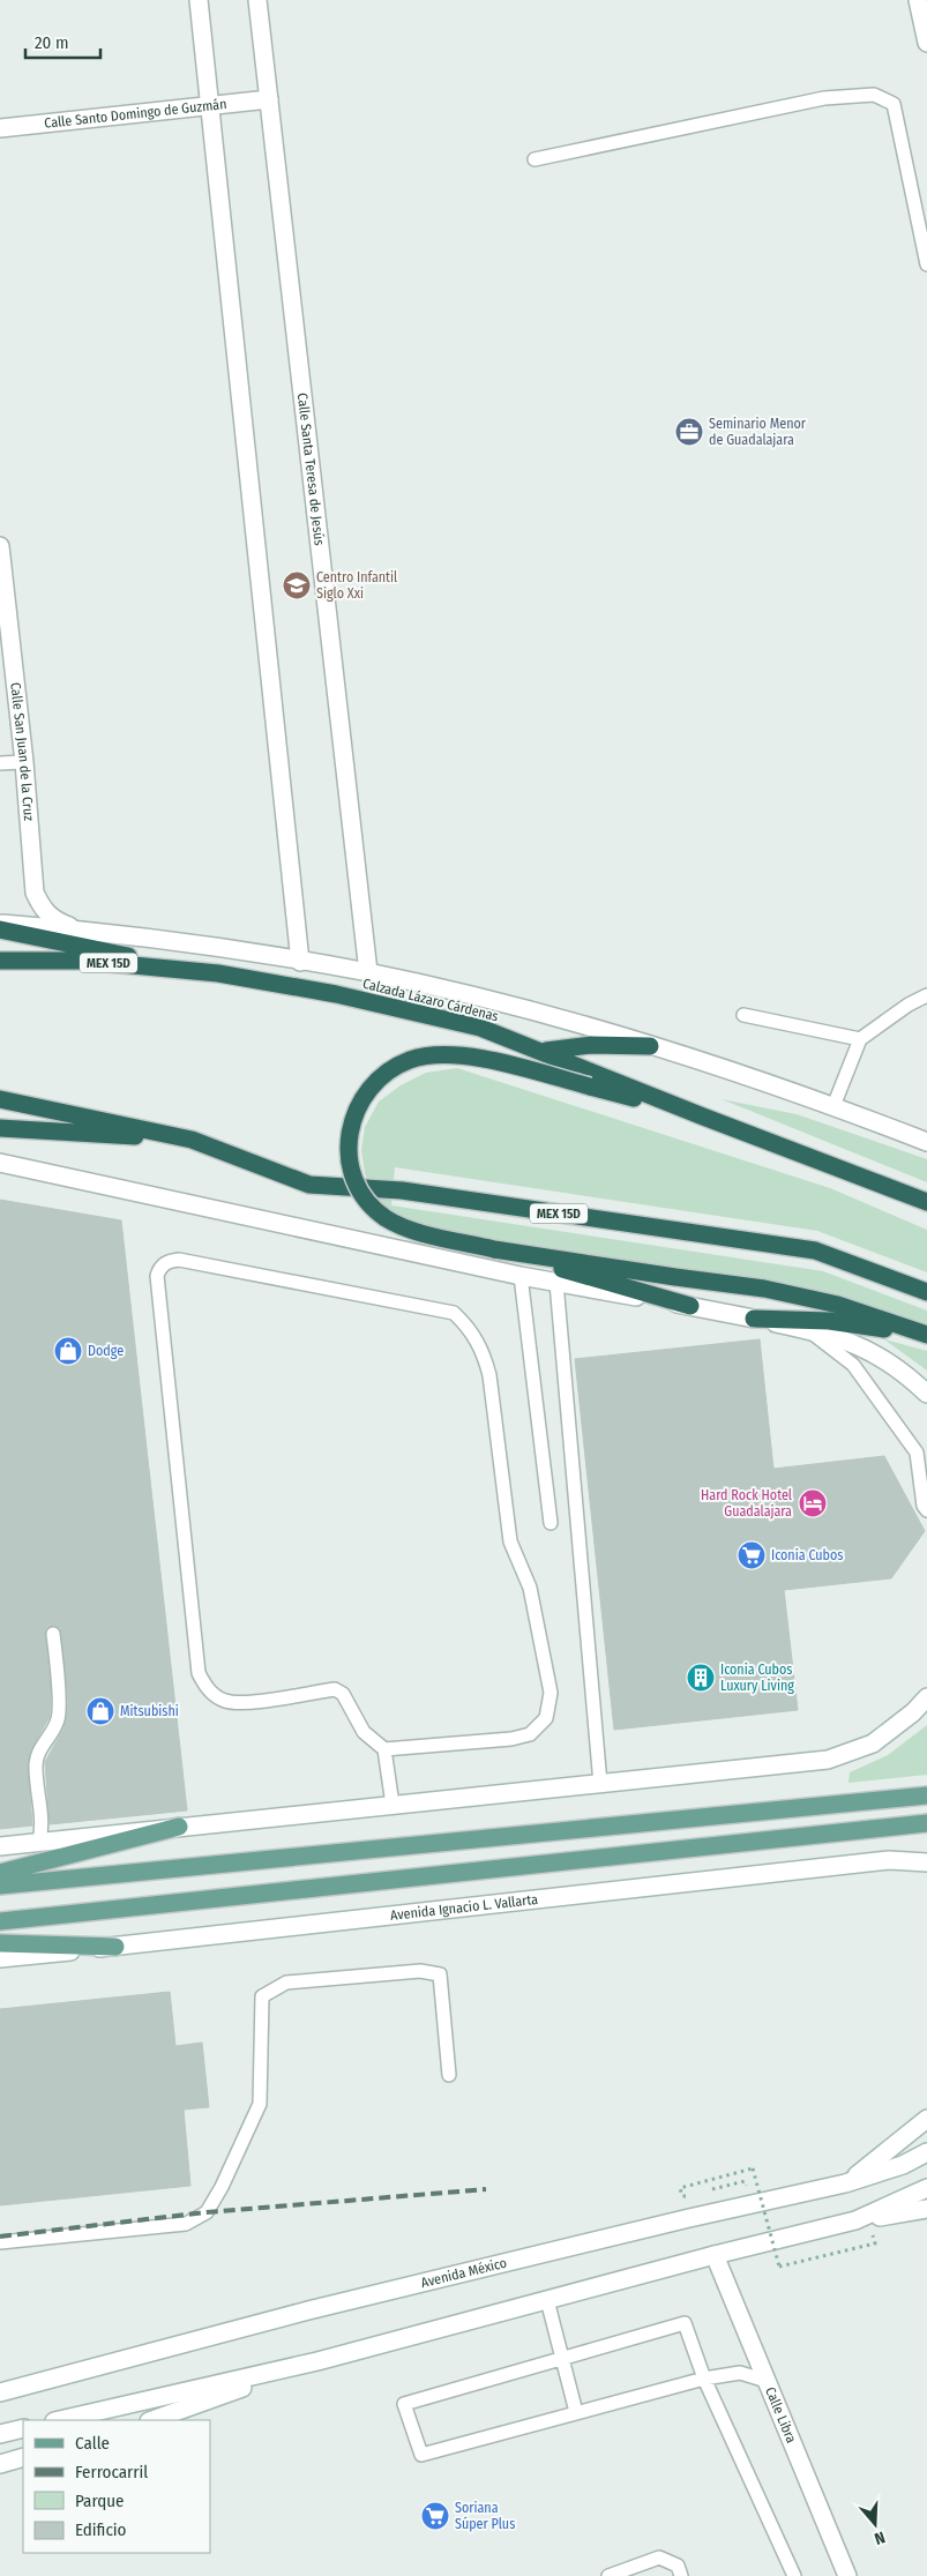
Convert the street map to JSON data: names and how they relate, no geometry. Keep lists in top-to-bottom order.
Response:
{
  "streets": {
    "highway": ["MEX 15D", "Calzada Lázaro Cárdenas"],
    "street": [
      "Calle Santo Domingo de Guzmán",
      "Calle Santa Teresa de Jesús",
      "Calle San Juan de la Cruz",
      "Avenida Ignacio L. Vallarta",
      "Avenida México",
      "Calle Libra"
    ]
  },
  "crossings": [
    ["Calle Santo Domingo de Guzmán", "Calle Santa Teresa de Jesús"]
  ],
  "places": {
    "office": ["Seminario Menor de Guadalajara"],
    "school or university": ["Centro Infantil Siglo Xxi"],
    "shop": ["Dodge", "Mitsubishi"],
    "hotel": ["Hard Rock Hotel Guadalajara"],
    "supermarket": ["Iconia Cubos", "Soriana Súper Plus"],
    "building": ["Iconia Cubos Luxury Living"]
  },
  "legend": [
    "Calle",
    "Ferrocarril",
    "Parque",
    "Edificio"
  ],
  "scale_bar": "20 m",
  "north": "bottom"
}
